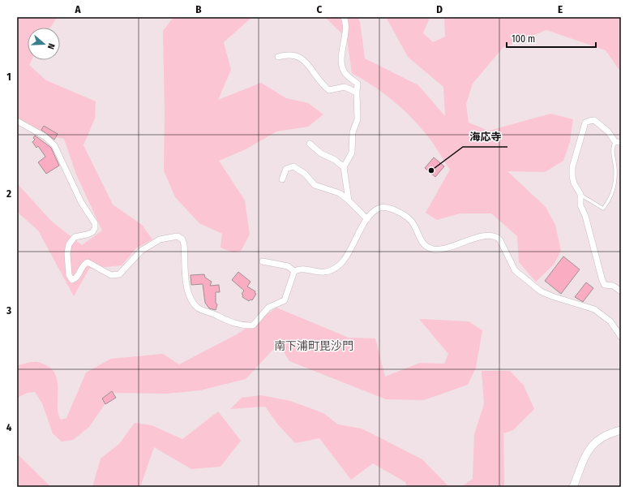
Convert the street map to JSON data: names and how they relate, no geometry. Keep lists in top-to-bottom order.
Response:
{
  "districts": ["南下浦町毘沙門"],
  "places": ["海応寺"],
  "scale_bar": "100 m",
  "north": "right",
  "grid": {
    "columns": [
      "A",
      "B",
      "C",
      "D",
      "E"
    ],
    "rows": [
      "1",
      "2",
      "3",
      "4"
    ]
  }
}
